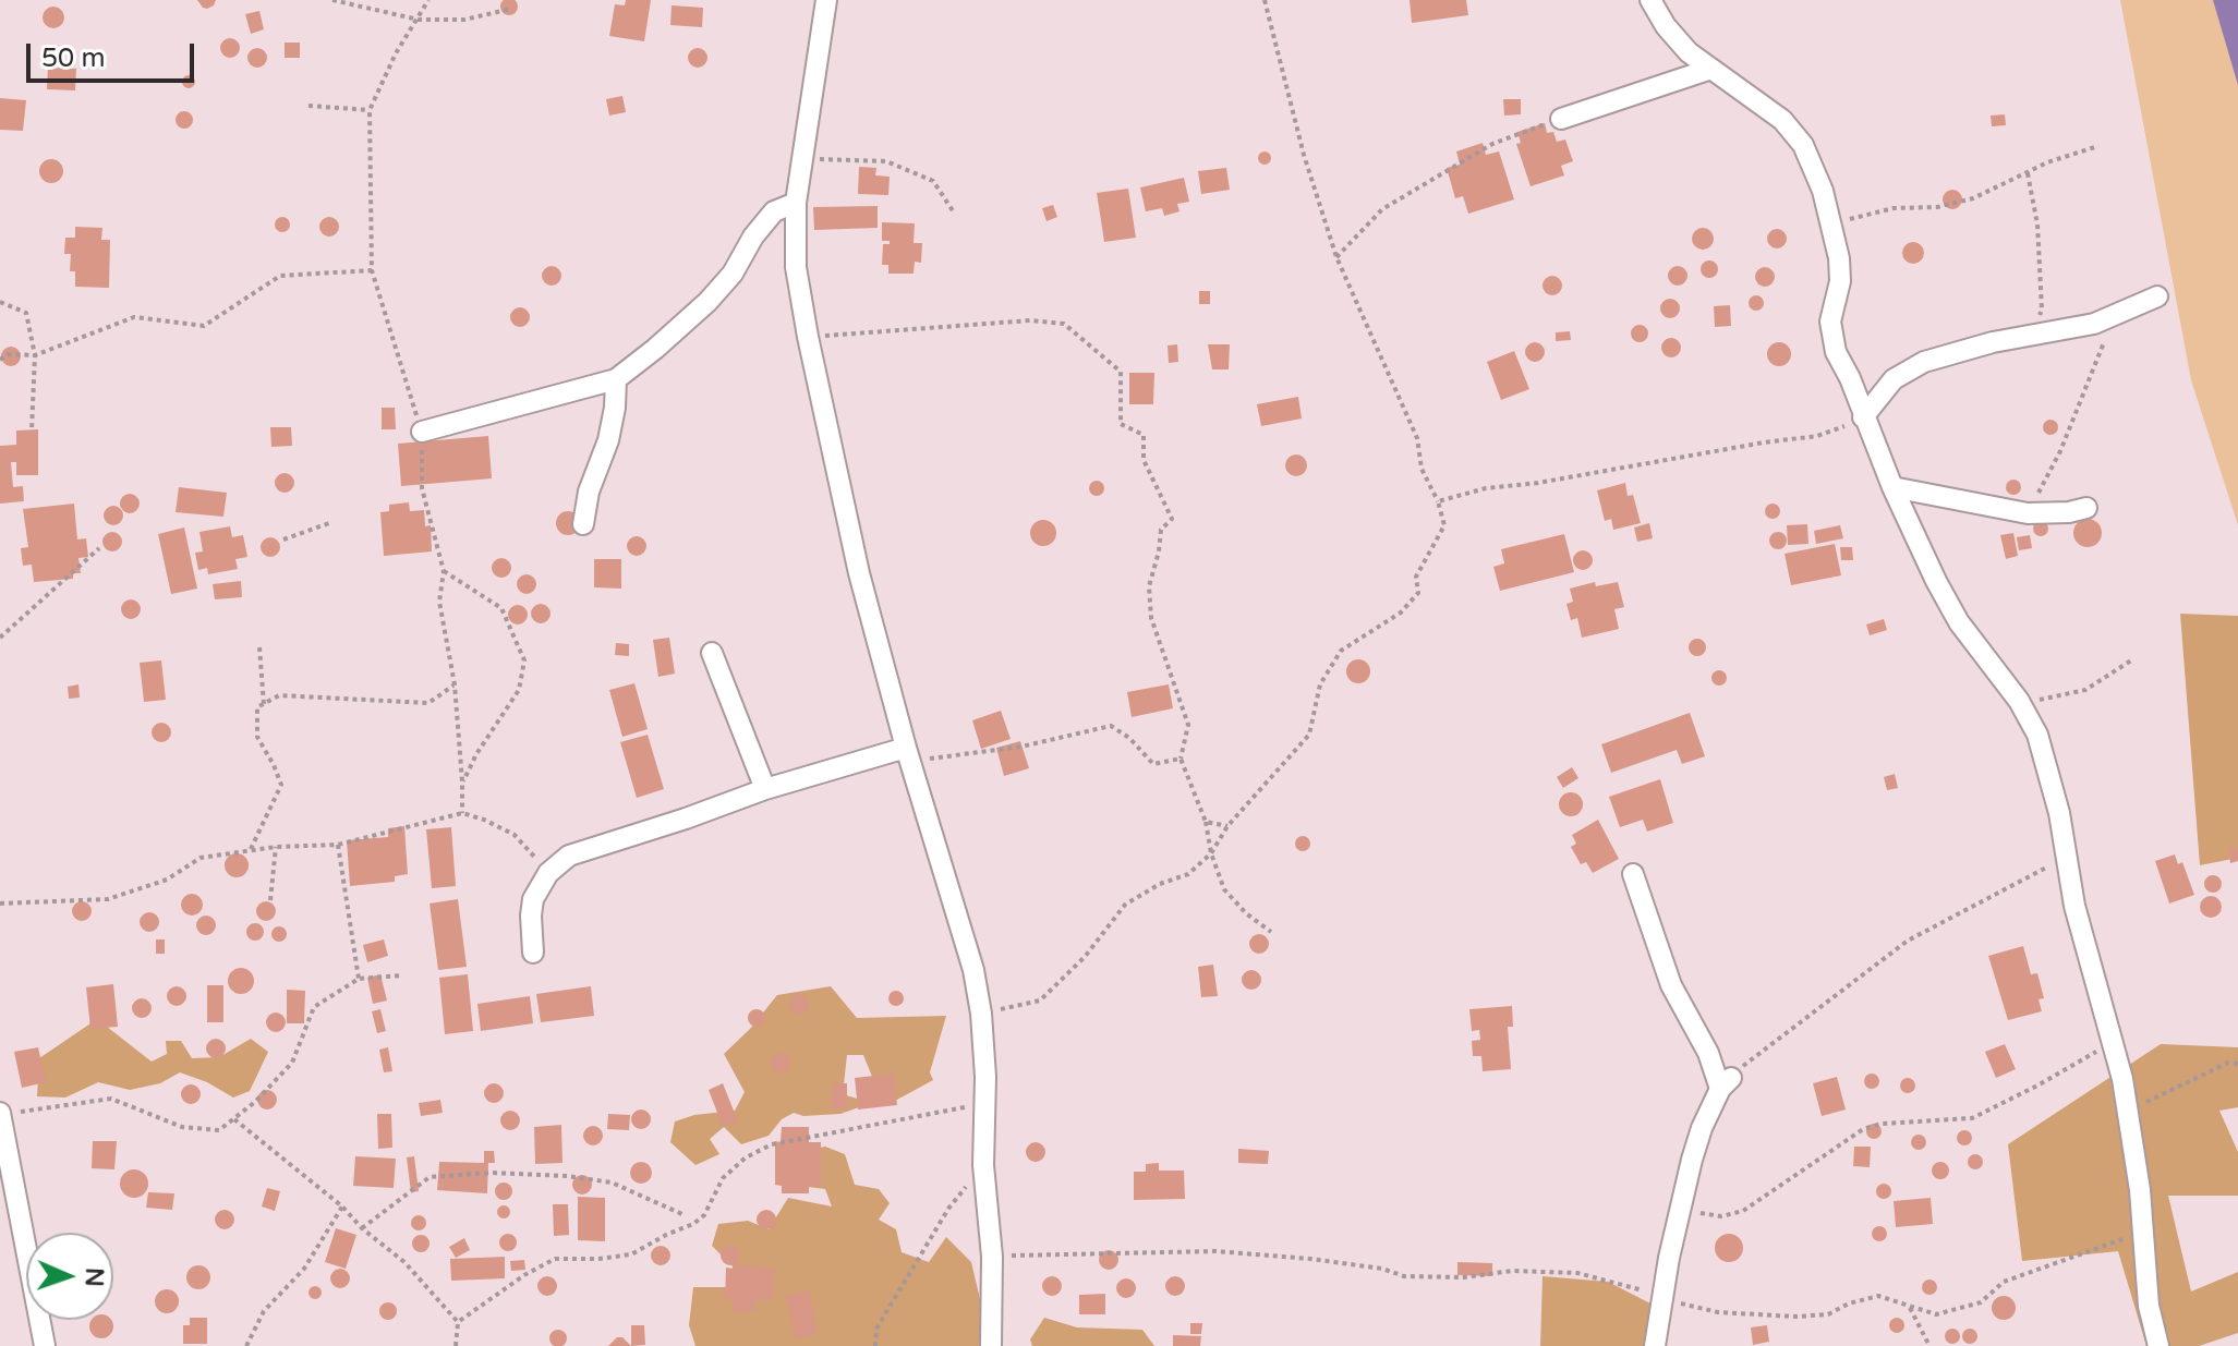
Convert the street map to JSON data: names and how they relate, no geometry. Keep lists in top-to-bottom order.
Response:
{
  "scale_bar": "50 m",
  "north": "right"
}
